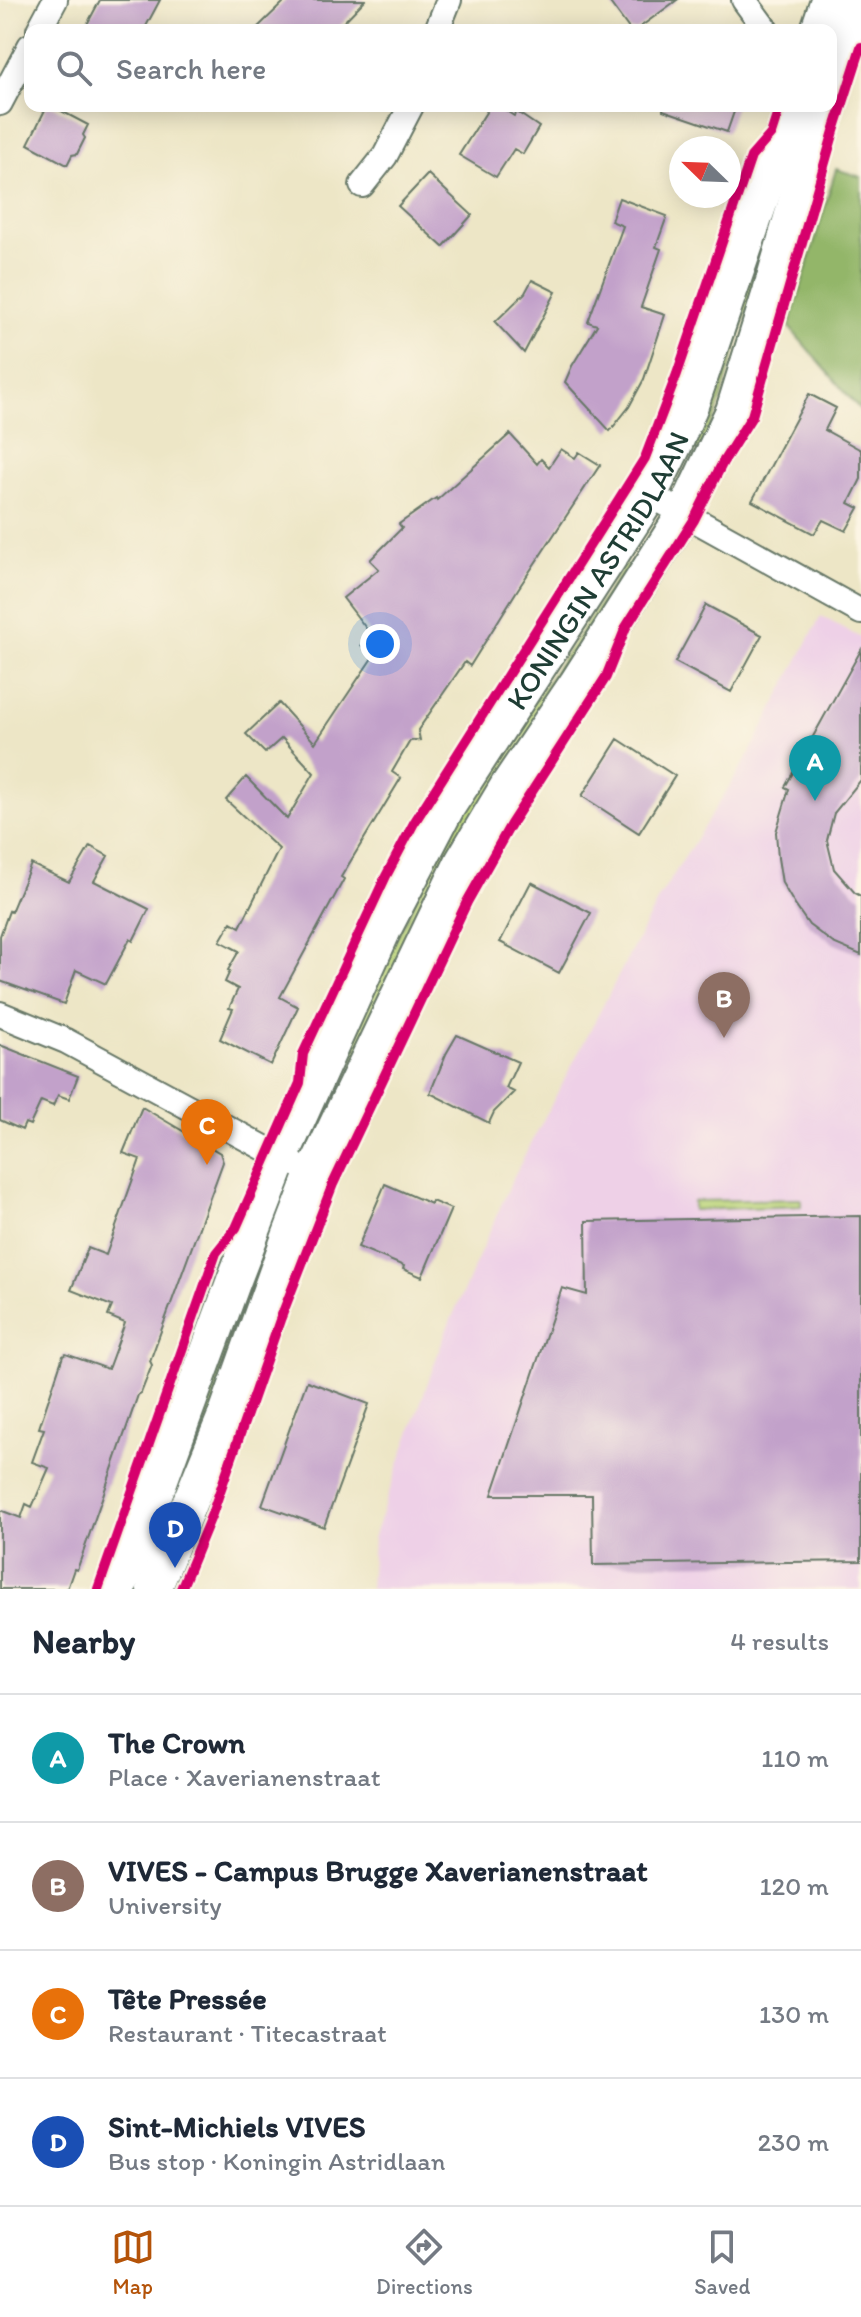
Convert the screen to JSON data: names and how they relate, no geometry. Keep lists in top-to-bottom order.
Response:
{
  "streets": {
    "main road": ["KONINGIN ASTRIDLAAN"]
  },
  "north": "top left",
  "page": {
    "search": "Search here",
    "pins": [
      "A",
      "B",
      "C",
      "D"
    ],
    "heading": ["Nearby", "4 results"],
    "list": [
      {
        "mark": "A",
        "name": "The Crown",
        "note": "Place · Xaverianenstraat",
        "value": "110 m"
      },
      {
        "mark": "B",
        "name": "VIVES - Campus Brugge Xaverianenstraat",
        "note": "University",
        "value": "120 m"
      },
      {
        "mark": "C",
        "name": "Tête Pressée",
        "note": "Restaurant · Titecastraat",
        "value": "130 m"
      },
      {
        "mark": "D",
        "name": "Sint-Michiels VIVES",
        "note": "Bus stop · Koningin Astridlaan",
        "value": "230 m"
      }
    ],
    "nav": ["Map", "Directions", "Saved"]
  }
}
